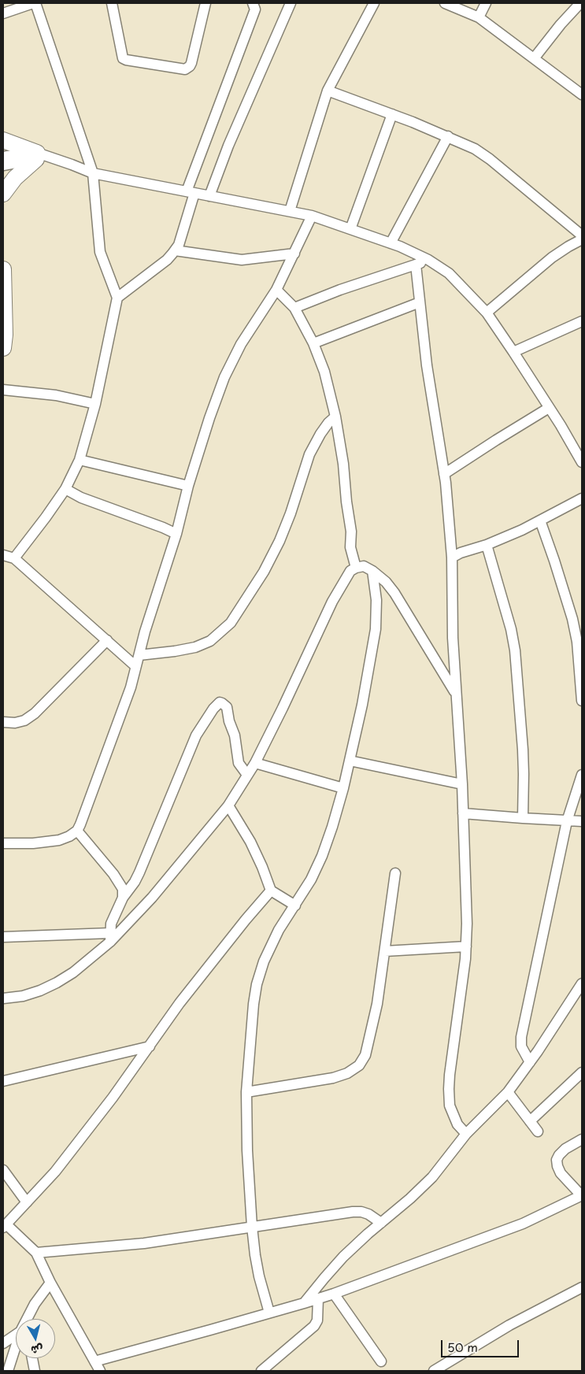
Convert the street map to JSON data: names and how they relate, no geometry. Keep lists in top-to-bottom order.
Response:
{
  "scale_bar": "50 m",
  "north": "bottom"
}
